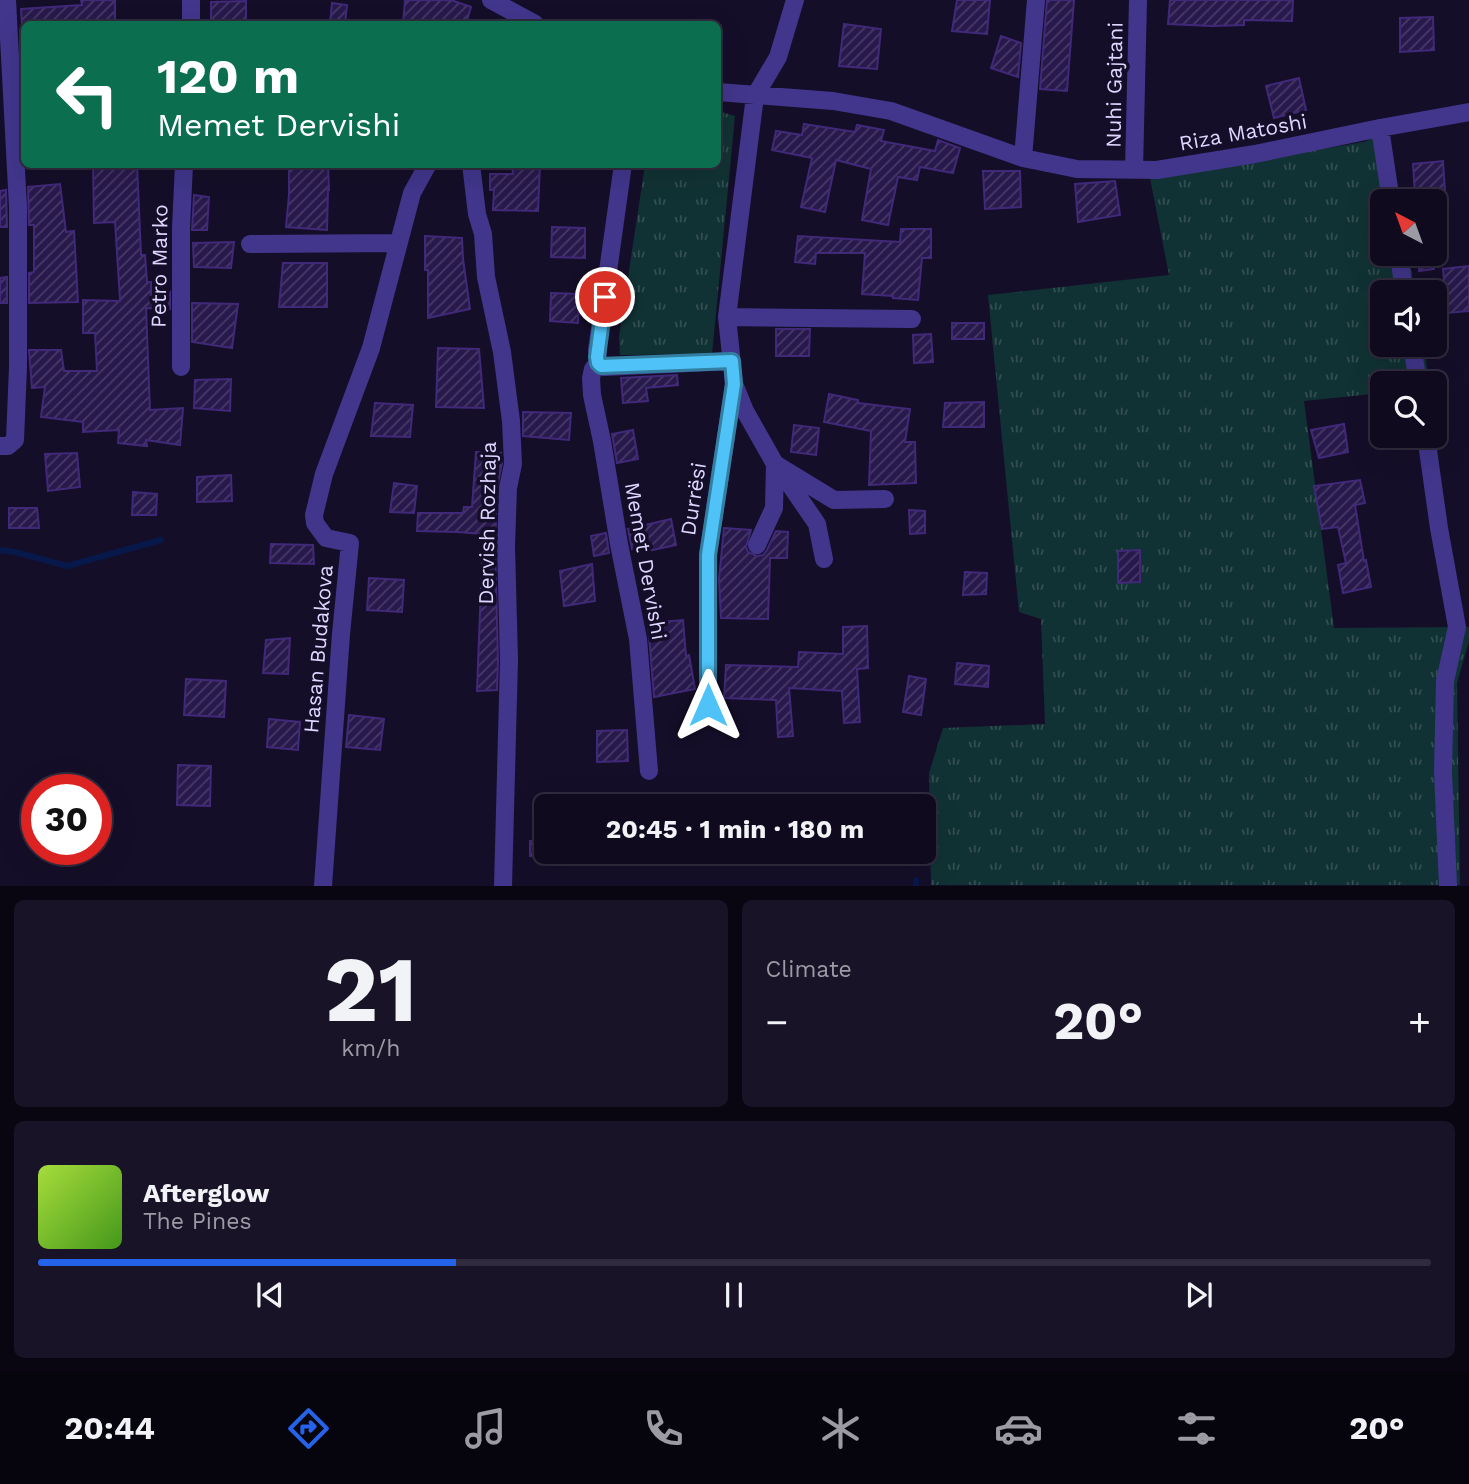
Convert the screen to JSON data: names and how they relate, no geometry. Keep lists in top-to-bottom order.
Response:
{
  "streets": {
    "street": [
      "Nuhi Gajtani",
      "Riza Matoshi",
      "Petro Marko",
      "Durrësi",
      "Dervish Rozhaja",
      "Memet Dervishi",
      "Hasan Budakova"
    ]
  },
  "crossings": [
    ["Nuhi Gajtani", "Riza Matoshi"],
    ["Riza Matoshi", "Durrësi"]
  ],
  "north": "top left",
  "page": {
    "turn": ["120 m", "Memet Dervishi"],
    "limit": "30",
    "trip": "20:45 · 1 min · 180 m",
    "tile": [
      ["21", "km/h"],
      "Climate"
    ],
    "heat": ["−", "20°", "+"],
    "song": ["Afterglow", "The Pines"],
    "tabs": ["20:44", "20°"]
  }
}
